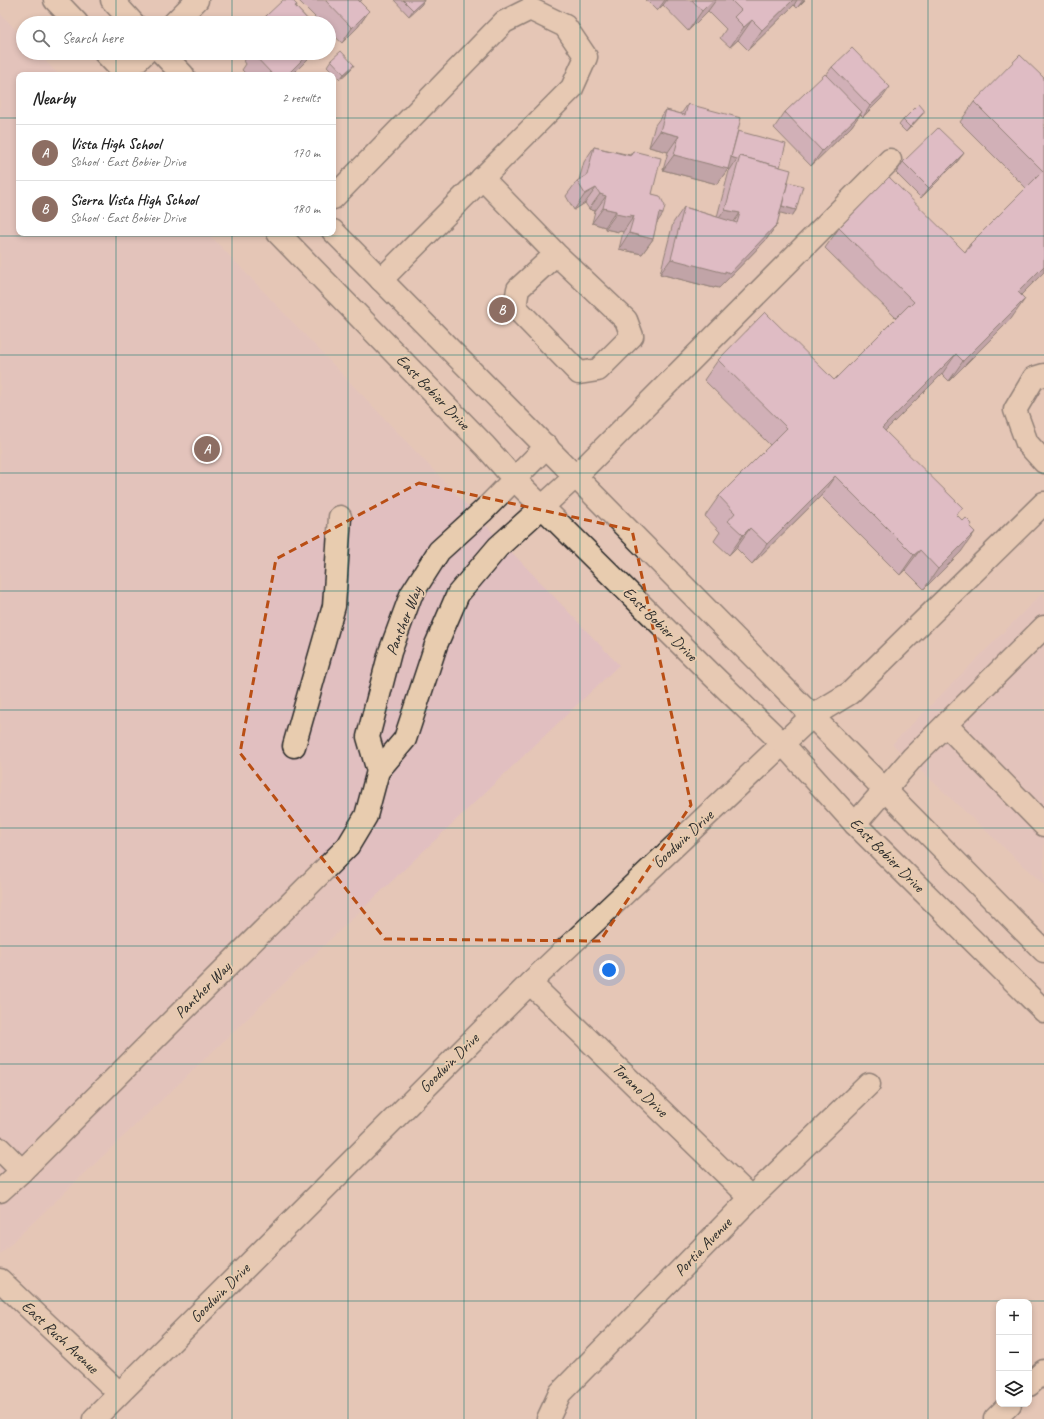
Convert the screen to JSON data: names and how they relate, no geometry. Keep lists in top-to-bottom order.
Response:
{
  "streets": {
    "main road": [
      "East Bobier Drive",
      "Panther Way",
      "Goodwin Drive",
      "Torano Drive",
      "Portia Avenue",
      "East Rush Avenue"
    ]
  },
  "crossings": [
    ["East Bobier Drive", "Panther Way"],
    ["East Bobier Drive", "Goodwin Drive"],
    ["Goodwin Drive", "Torano Drive"],
    ["Goodwin Drive", "East Rush Avenue"],
    ["Torano Drive", "Portia Avenue"]
  ],
  "page": {
    "search": "Search here",
    "heading": ["Nearby", "2 results"],
    "list": [
      {
        "mark": "A",
        "name": "Vista High School",
        "note": "School · East Bobier Drive",
        "value": "170 m"
      },
      {
        "mark": "B",
        "name": "Sierra Vista High School",
        "note": "School · East Bobier Drive",
        "value": "180 m"
      }
    ],
    "pins": ["B", "A"],
    "map_buttons": ["+", "−"]
  }
}
